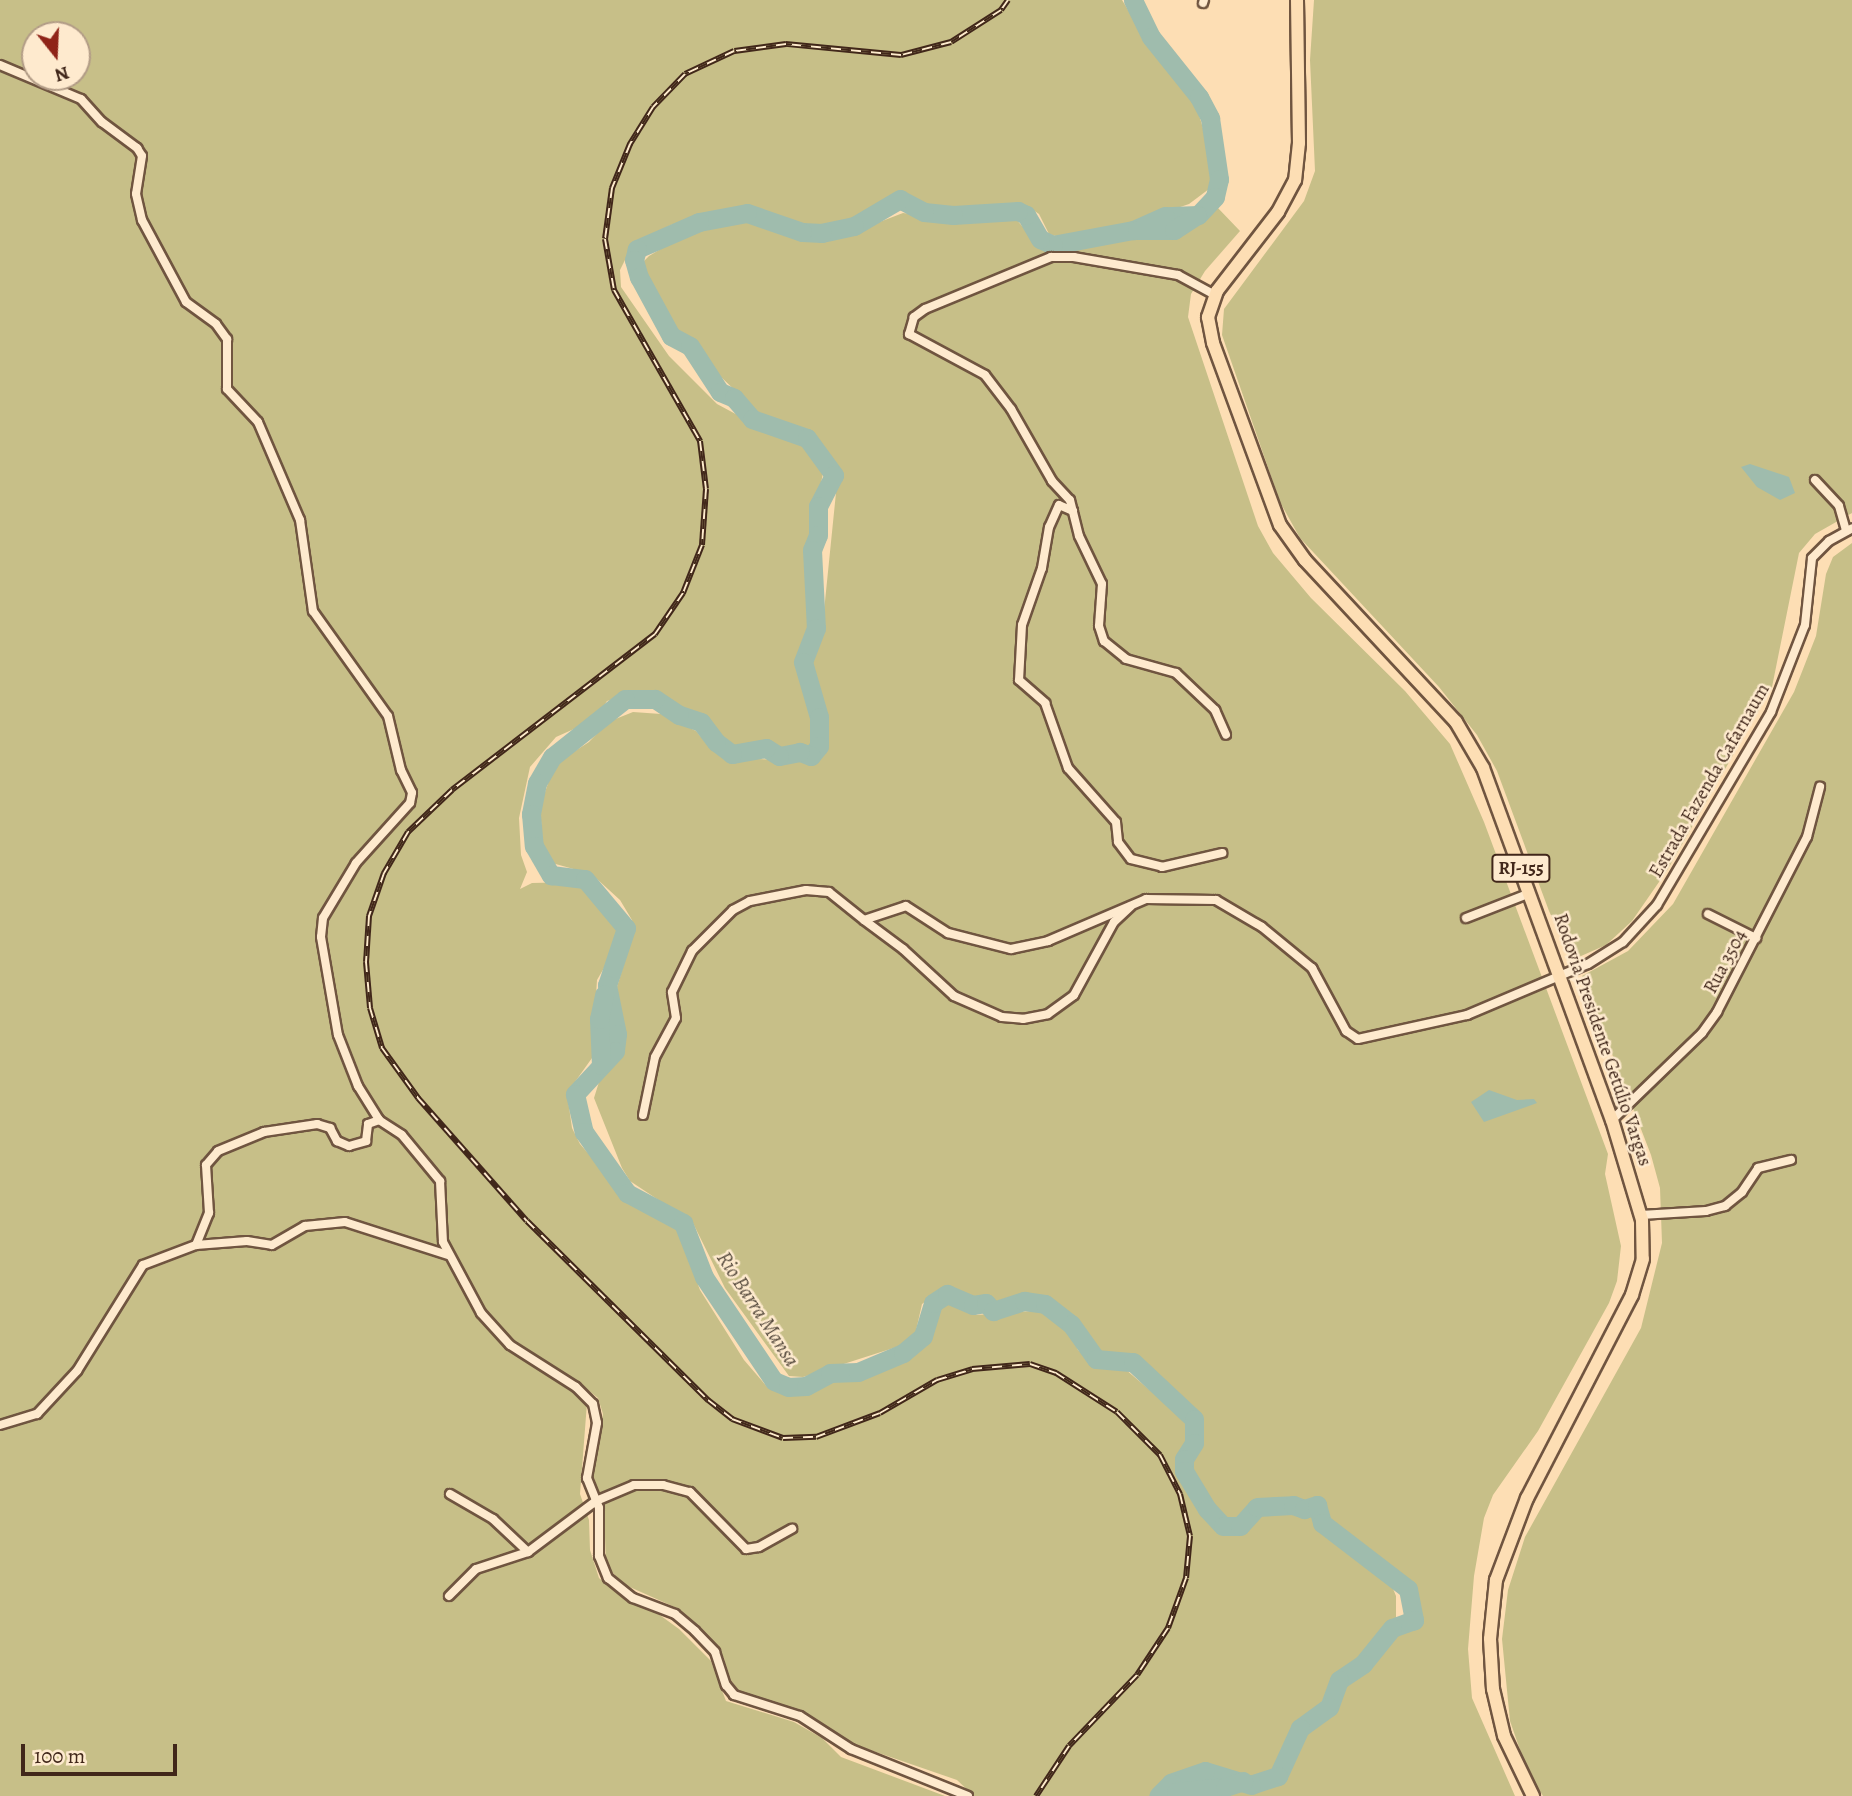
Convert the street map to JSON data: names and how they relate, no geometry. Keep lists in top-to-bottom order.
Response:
{
  "streets": {
    "main road": ["RJ-155", "Rodovia Presidente Getúlio Vargas"],
    "street": ["Estrada Fazenda Cafarnaum", "Rua 3504"]
  },
  "crossings": [
    ["Estrada Fazenda Cafarnaum", "Rodovia Presidente Getúlio Vargas"],
    ["Rua 3504", "Rodovia Presidente Getúlio Vargas"]
  ],
  "water": ["Rio Barra Mansa"],
  "scale_bar": "100 m",
  "north": "bottom"
}
